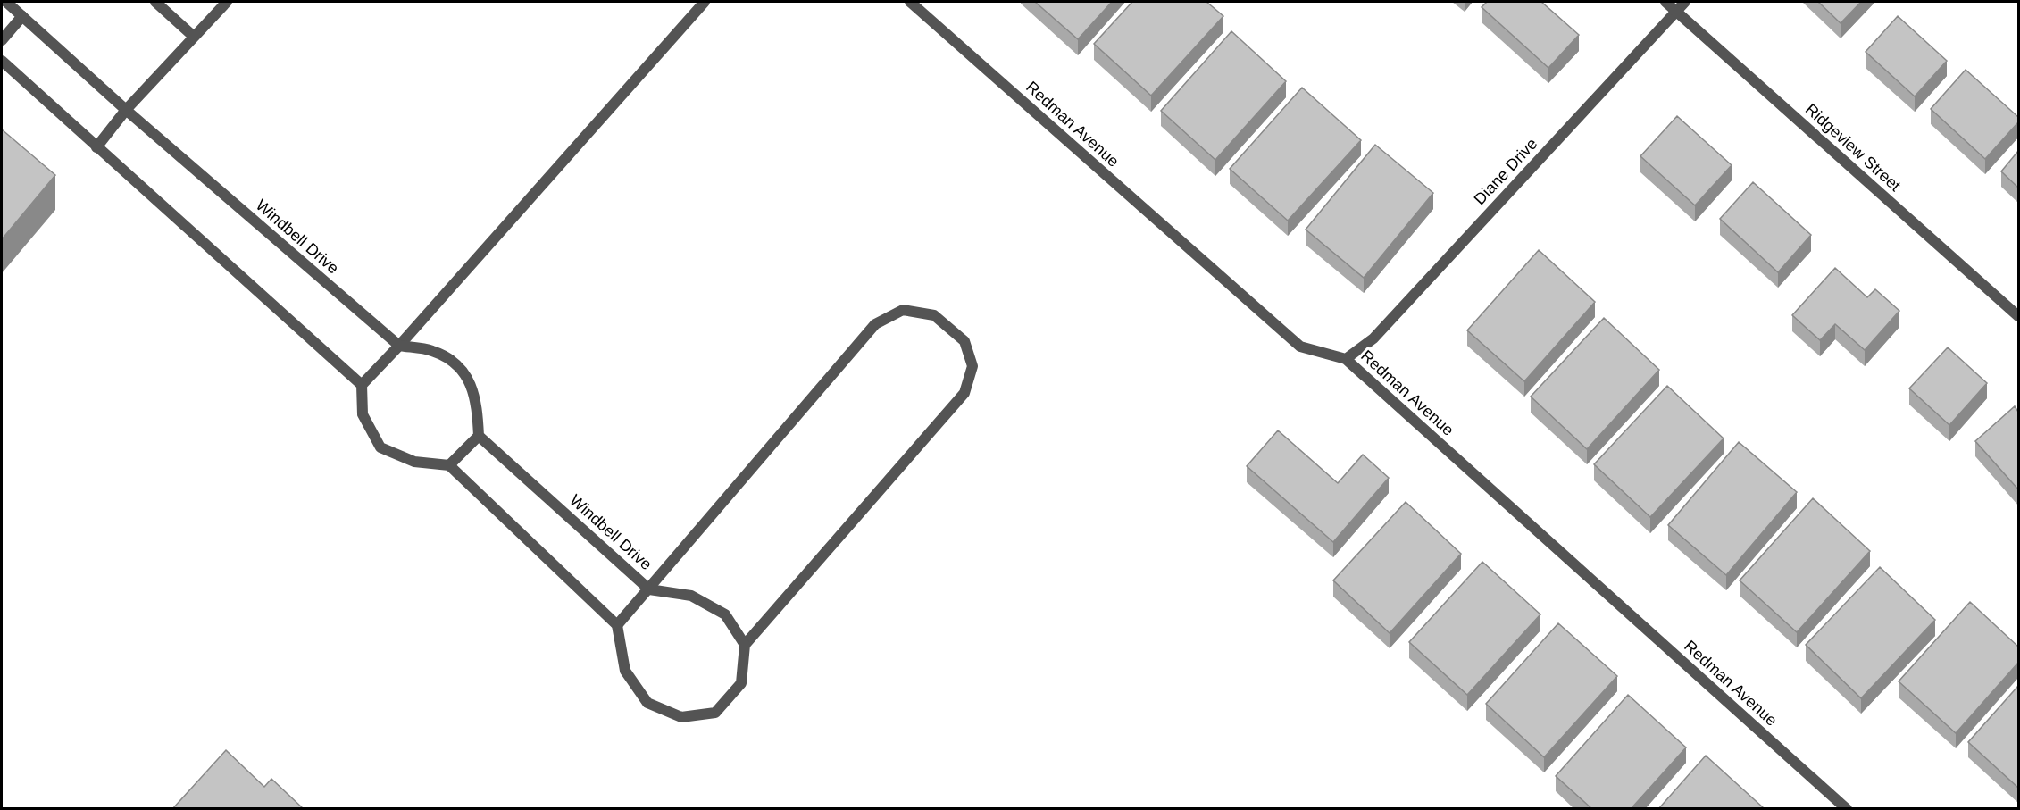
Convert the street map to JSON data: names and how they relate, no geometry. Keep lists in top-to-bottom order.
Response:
{
  "streets": {
    "street": [
      "Redman Avenue",
      "Ridgeview Street",
      "Diane Drive",
      "Windbell Drive"
    ]
  },
  "crossings": [
    ["Redman Avenue", "Diane Drive"],
    ["Ridgeview Street", "Diane Drive"]
  ]
}
